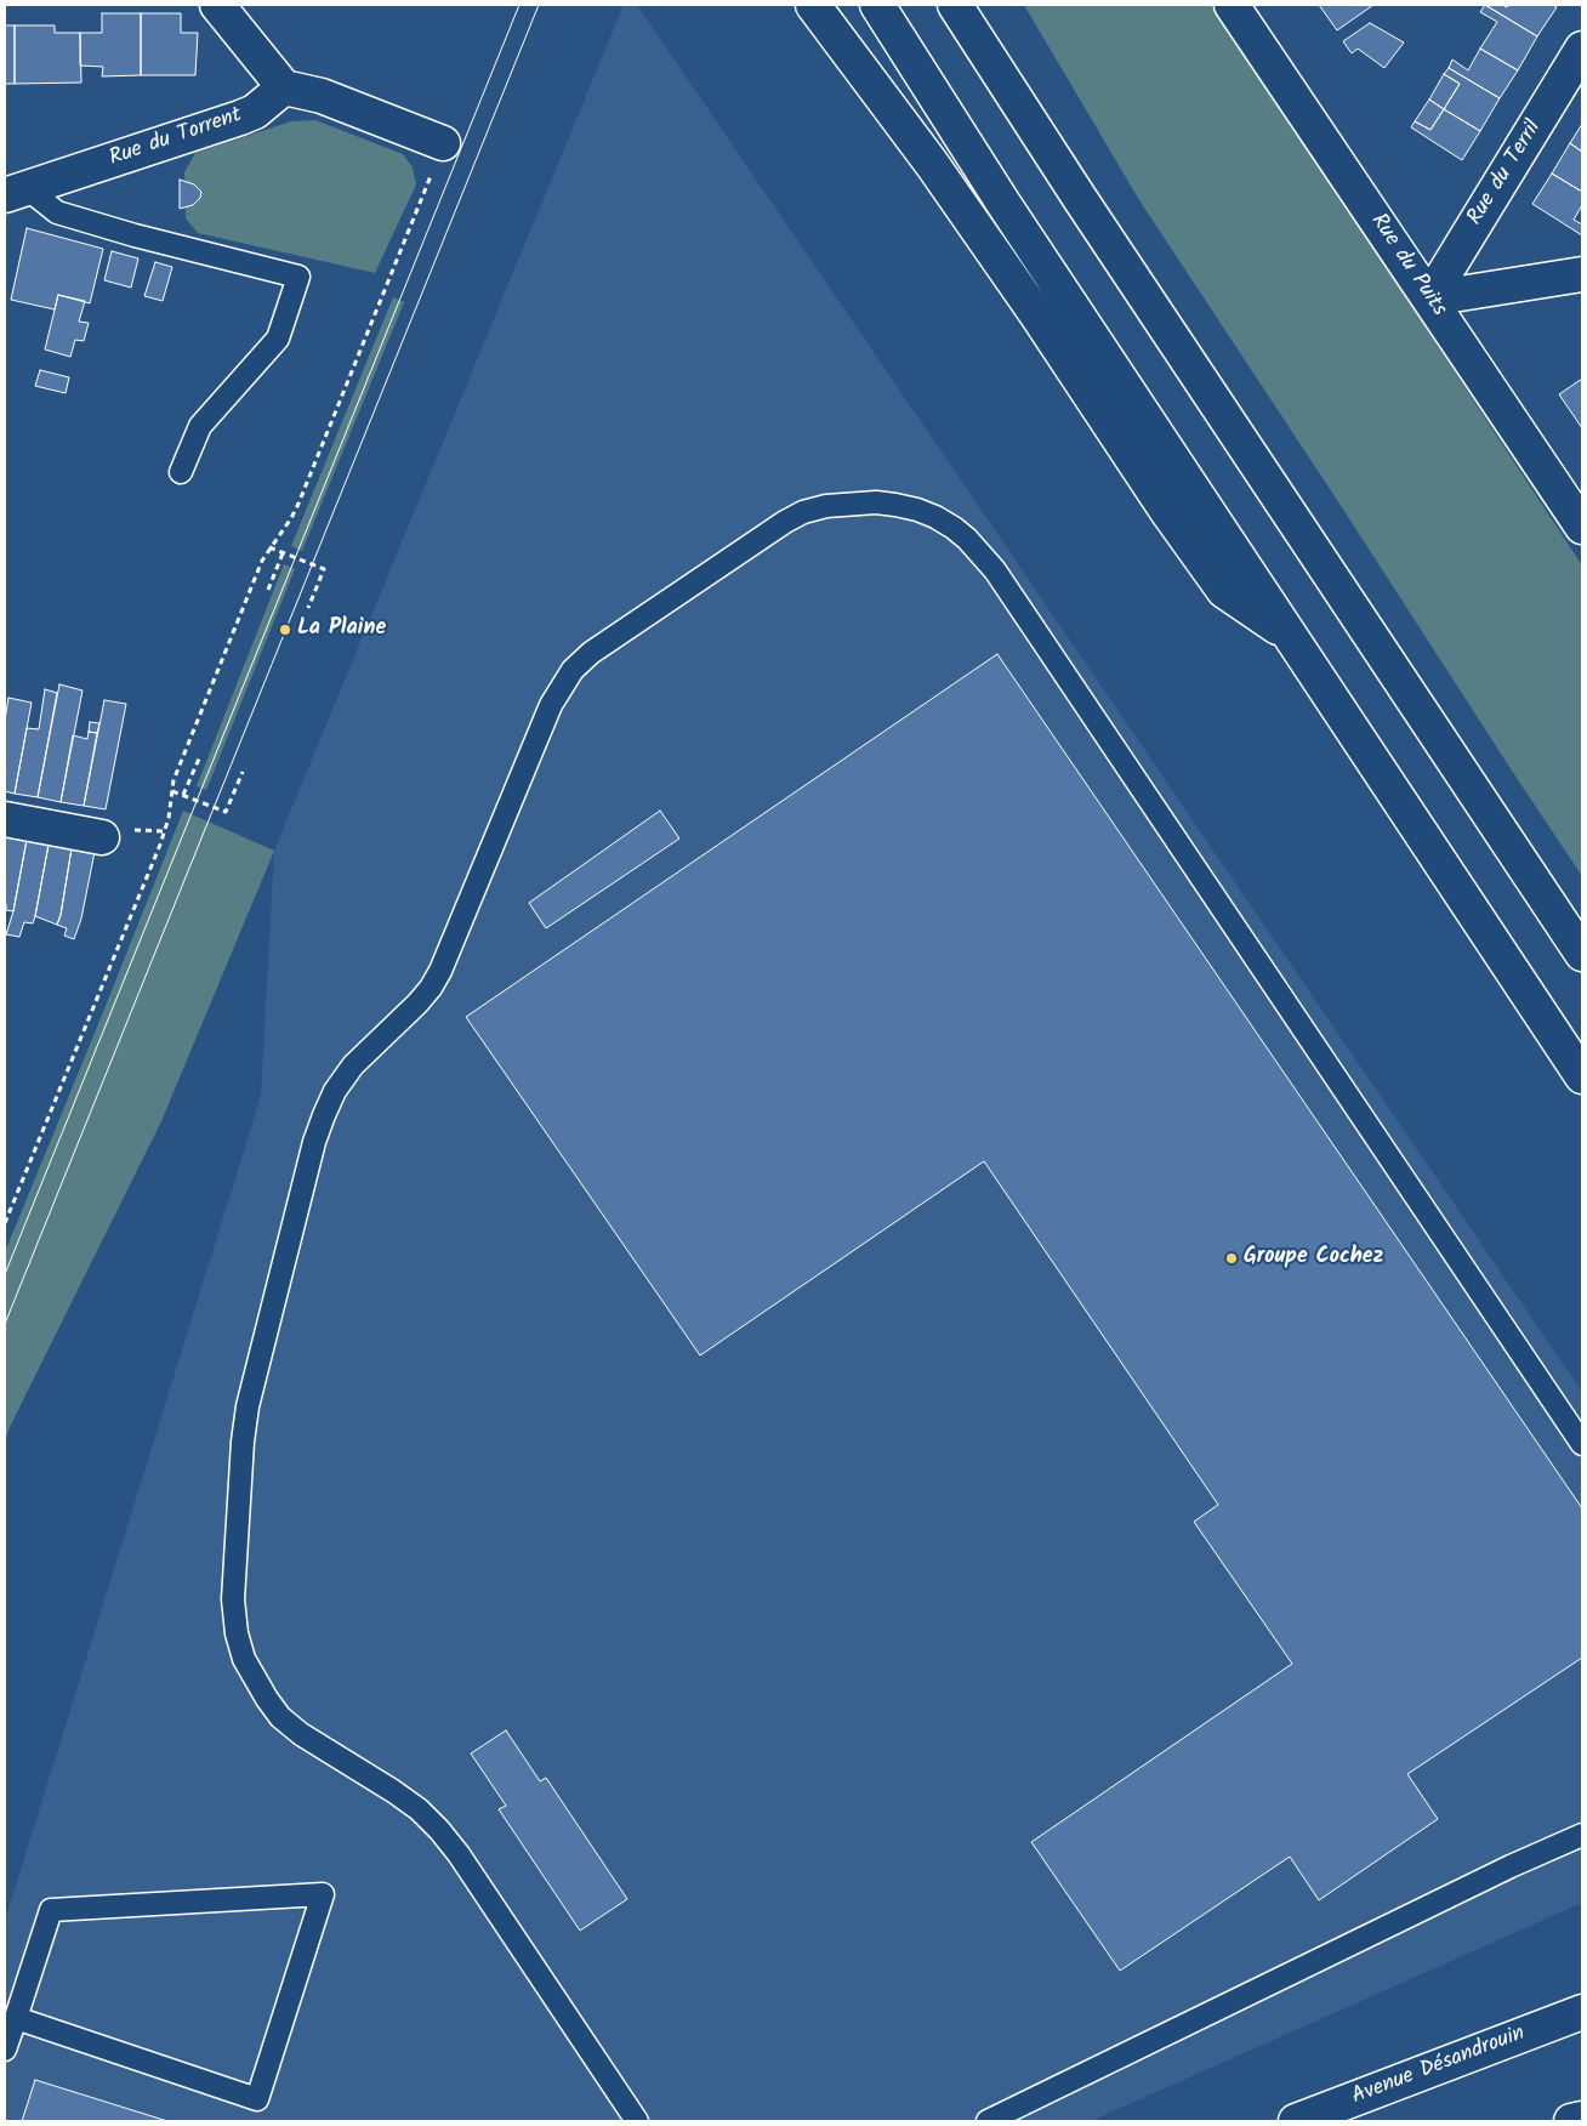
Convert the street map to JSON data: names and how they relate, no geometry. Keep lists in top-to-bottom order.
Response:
{
  "streets": {
    "main road": [
      "Rue du Torrent",
      "Rue du Terril",
      "Rue du Puits",
      "Avenue Désandrouin"
    ]
  },
  "crossings": [
    ["Rue du Terril", "Rue du Puits"]
  ],
  "places": ["La Plaine", "Groupe Cochez"]
}
